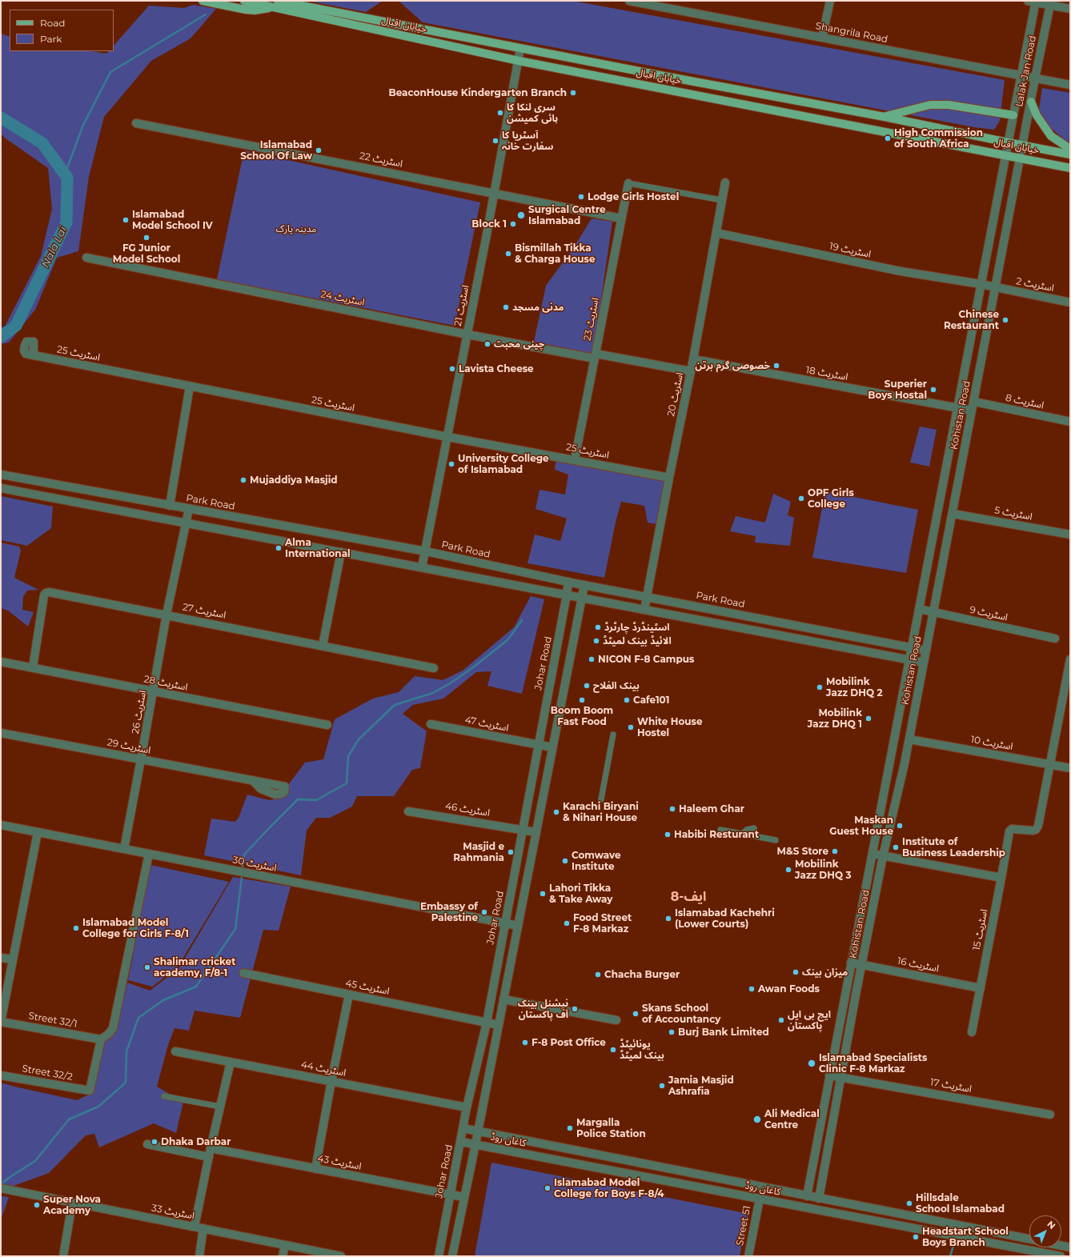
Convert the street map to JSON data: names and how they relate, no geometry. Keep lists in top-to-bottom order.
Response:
{
  "streets": {
    "main road": ["خیابان اقبال"],
    "street": [
      "Shangrila Road",
      "Lalak Jan Road",
      "اسٹریٹ 22",
      "اسٹریٹ 19",
      "اسٹریٹ 2",
      "اسٹریٹ 24",
      "اسٹریٹ 21",
      "اسٹریٹ 23",
      "اسٹریٹ 25",
      "اسٹریٹ 18",
      "اسٹریٹ 20",
      "اسٹریٹ 8",
      "Kohistan Road",
      "Park Road",
      "اسٹریٹ 5",
      "اسٹریٹ 27",
      "اسٹریٹ 9",
      "Johar Road",
      "اسٹریٹ 28",
      "اسٹریٹ 26",
      "اسٹریٹ 47",
      "اسٹریٹ 10",
      "اسٹریٹ 29",
      "اسٹریٹ 46",
      "اسٹریٹ 30",
      "اسٹریٹ 15",
      "اسٹریٹ 16",
      "اسٹریٹ 45",
      "Street 32/1",
      "اسٹریٹ 44",
      "Street 32/2",
      "اسٹریٹ 17",
      "کاغان روڈ",
      "اسٹریٹ 43",
      "اسٹریٹ 33",
      "Street 51"
    ]
  },
  "crossings": [
    ["خیابان اقبال", "Lalak Jan Road"],
    ["خیابان اقبال", "اسٹریٹ 21"],
    ["خیابان اقبال", "Kohistan Road"],
    ["Shangrila Road", "Lalak Jan Road"],
    ["Lalak Jan Road", "Kohistan Road"],
    ["اسٹریٹ 22", "اسٹریٹ 21"],
    ["اسٹریٹ 22", "اسٹریٹ 23"],
    ["اسٹریٹ 19", "اسٹریٹ 2"],
    ["اسٹریٹ 19", "اسٹریٹ 20"],
    ["اسٹریٹ 19", "Kohistan Road"],
    ["اسٹریٹ 2", "Kohistan Road"],
    ["اسٹریٹ 24", "اسٹریٹ 21"],
    ["اسٹریٹ 24", "اسٹریٹ 23"],
    ["اسٹریٹ 24", "اسٹریٹ 20"],
    ["اسٹریٹ 21", "اسٹریٹ 25"],
    ["اسٹریٹ 21", "Park Road"],
    ["اسٹریٹ 23", "اسٹریٹ 25"],
    ["اسٹریٹ 25", "اسٹریٹ 20"],
    ["اسٹریٹ 18", "اسٹریٹ 20"],
    ["اسٹریٹ 18", "Kohistan Road"],
    ["اسٹریٹ 20", "Park Road"],
    ["اسٹریٹ 8", "Kohistan Road"],
    ["Kohistan Road", "Park Road"],
    ["Kohistan Road", "اسٹریٹ 5"],
    ["Kohistan Road", "اسٹریٹ 9"],
    ["Kohistan Road", "اسٹریٹ 10"],
    ["Kohistan Road", "اسٹریٹ 16"],
    ["Kohistan Road", "اسٹریٹ 17"],
    ["Kohistan Road", "کاغان روڈ"],
    ["Park Road", "Johar Road"],
    ["Park Road", "اسٹریٹ 26"],
    ["اسٹریٹ 27", "اسٹریٹ 28"],
    ["اسٹریٹ 27", "اسٹریٹ 26"],
    ["Johar Road", "اسٹریٹ 47"],
    ["Johar Road", "اسٹریٹ 46"],
    ["Johar Road", "اسٹریٹ 30"],
    ["Johar Road", "اسٹریٹ 45"],
    ["Johar Road", "اسٹریٹ 44"],
    ["Johar Road", "کاغان روڈ"],
    ["Johar Road", "اسٹریٹ 43"],
    ["اسٹریٹ 28", "اسٹریٹ 26"],
    ["اسٹریٹ 26", "اسٹریٹ 29"],
    ["اسٹریٹ 26", "اسٹریٹ 30"],
    ["اسٹریٹ 10", "اسٹریٹ 15"],
    ["اسٹریٹ 15", "اسٹریٹ 16"],
    ["Street 32/1", "Street 32/2"],
    ["کاغان روڈ", "Street 51"]
  ],
  "districts": ["ایف-8"],
  "water": ["Nala Lai"],
  "parks": ["مدینہ پارک"],
  "places": [
    "BeaconHouse Kindergarten Branch",
    "سری لنکا کا ہائی کمیشن",
    "High Commission of South Africa",
    "آسٹریا کا سفارت خانہ",
    "Islamabad School Of Law",
    "Lodge Girls Hostel",
    "Surgical Centre Islamabad",
    "Islamabad Model School IV",
    "Block 1",
    "FG Junior Model School",
    "Bismillah Tikka & Charga House",
    "مدنی مسجد",
    "Chinese Restaurant",
    "چینی محبت",
    "خصوصی گرم برتن",
    "Lavista Cheese",
    "Superier Boys Hostal",
    "University College of Islamabad",
    "Mujaddiya Masjid",
    "OPF Girls College",
    "Alma International",
    "اسٹینڈرڈ چارٹرڈ",
    "الائیڈ بینک لمیٹڈ",
    "NICON F-8 Campus",
    "بینک الفلاح",
    "Mobilink Jazz DHQ 2",
    "Boom Boom Fast Food",
    "Cafe101",
    "Mobilink Jazz DHQ 1",
    "White House Hostel",
    "Haleem Ghar",
    "Karachi Biryani & Nihari House",
    "Maskan Guest House",
    "Habibi Resturant",
    "Institute of Business Leadership",
    "M&S Store",
    "Masjid e Rahmania",
    "Comwave Institute",
    "Mobilink Jazz DHQ 3",
    "Lahori Tikka & Take Away",
    "Embassy of Palestine",
    "Islamabad Kachehri (Lower Courts)",
    "Food Street F-8 Markaz",
    "Islamabad Model College for Girls F-8/1",
    "Shalimar cricket academy, F/8-1",
    "میزان بینک",
    "Chacha Burger",
    "Awan Foods",
    "نیشنل بینک آف پاکستان",
    "Skans School of Accountancy",
    "ایچ بی ایل پاکستان",
    "Burj Bank Limited",
    "F-8 Post Office",
    "یونائیٹڈ بینک لمیٹڈ",
    "Islamabad Specialists Clinic F-8 Markaz",
    "Jamia Masjid Ashrafia",
    "Ali Medical Centre",
    "Margalla Police Station",
    "Dhaka Darbar",
    "Islamabad Model College for Boys F-8/4",
    "Hillsdale School Islamabad",
    "Super Nova Academy",
    "Headstart School Boys Branch"
  ],
  "legend": ["Road", "Park"],
  "north": "top right"
}
